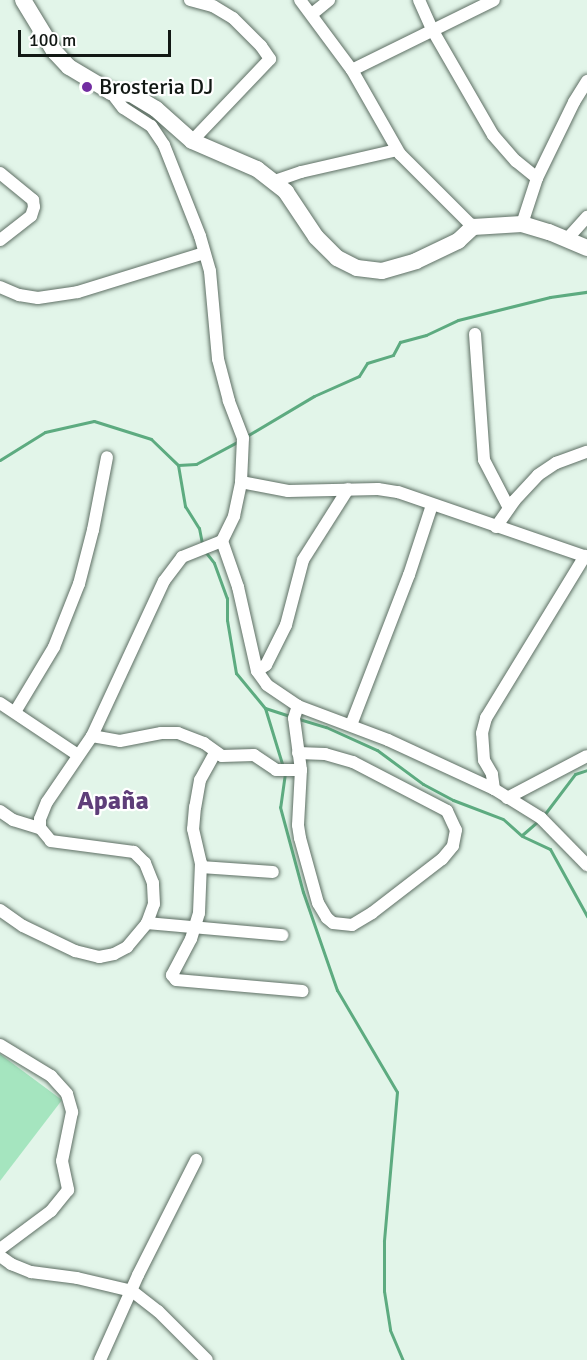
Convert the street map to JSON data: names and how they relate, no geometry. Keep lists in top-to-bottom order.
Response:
{
  "districts": ["Apaña"],
  "places": ["Brosteria DJ"],
  "scale_bar": "100 m"
}
